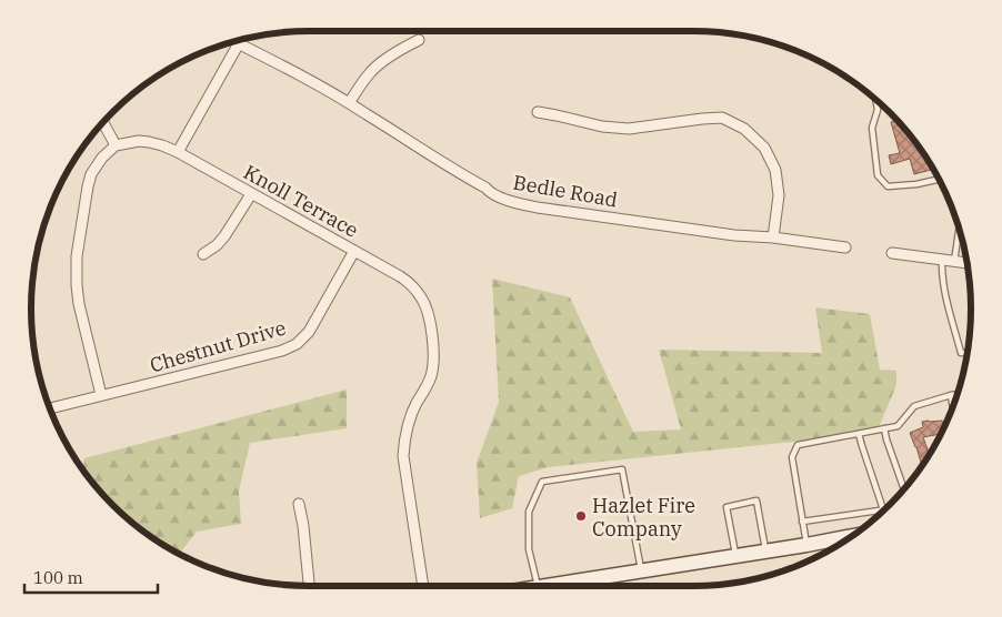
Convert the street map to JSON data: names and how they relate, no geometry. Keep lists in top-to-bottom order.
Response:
{
  "streets": {
    "street": ["Bedle Road", "Knoll Terrace", "Chestnut Drive"]
  },
  "crossings": [
    ["Knoll Terrace", "Chestnut Drive"]
  ],
  "places": ["Hazlet Fire Company"],
  "scale_bar": "100 m"
}
